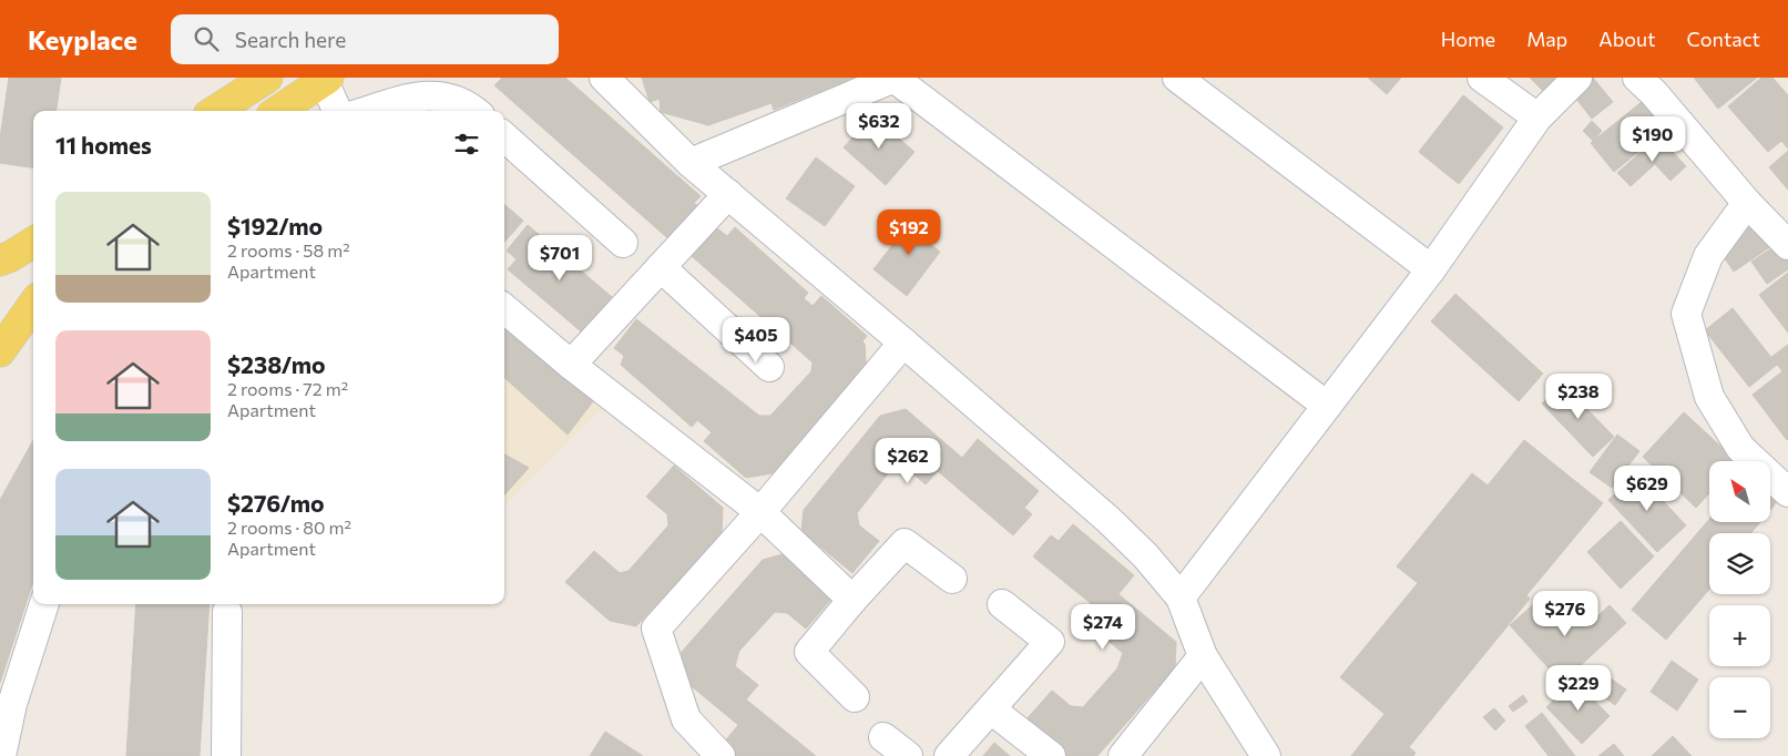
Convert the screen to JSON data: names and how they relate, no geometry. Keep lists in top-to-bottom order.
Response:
{
  "north": "top left",
  "page": {
    "header": "Keyplace",
    "search": "Search here",
    "nav": [
      "Home",
      "Map",
      "About",
      "Contact"
    ],
    "price": [
      "$632",
      "$190",
      "$192",
      "$701",
      "$405",
      "$238",
      "$262",
      "$629",
      "$276",
      "$274",
      "$229"
    ],
    "heading": "11 homes",
    "list": [
      {
        "name": "$192/mo",
        "note": "2 rooms · 58 m² · Apartment"
      },
      {
        "name": "$238/mo",
        "note": "2 rooms · 72 m² · Apartment"
      },
      {
        "name": "$276/mo",
        "note": "2 rooms · 80 m² · Apartment"
      }
    ],
    "map_buttons": ["+", "−"]
  }
}
